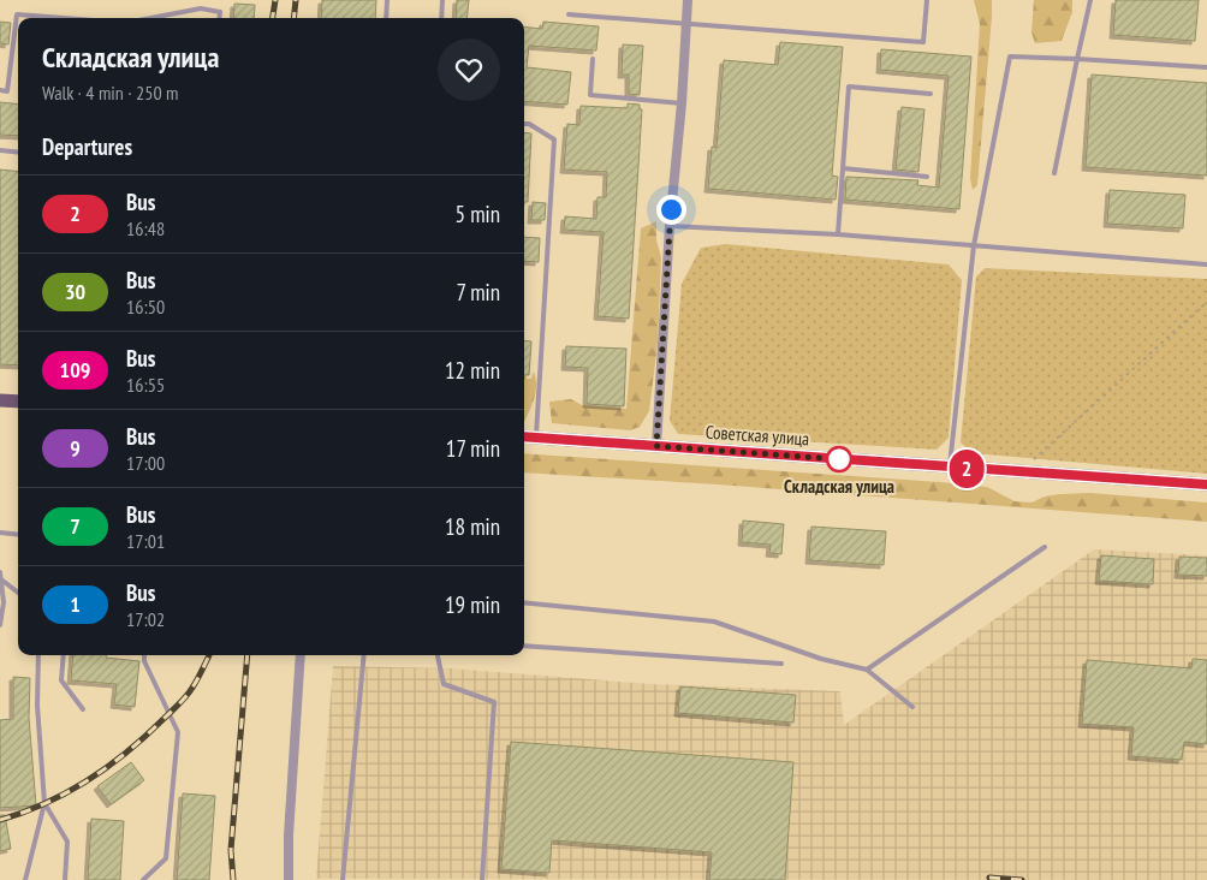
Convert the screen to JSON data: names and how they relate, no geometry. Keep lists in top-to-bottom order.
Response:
{
  "streets": {
    "main road": ["Советская улица"]
  },
  "places": ["Складская улица"],
  "lines": ["bus line 2"],
  "page": {
    "on_map": "2",
    "heading": [
      ["Складская улица", "Walk · 4 min · 250 m"],
      "Departures"
    ],
    "list": [
      {
        "mark": "2",
        "name": "Bus",
        "note": "16:48",
        "value": "5 min"
      },
      {
        "mark": "30",
        "name": "Bus",
        "note": "16:50",
        "value": "7 min"
      },
      {
        "mark": "109",
        "name": "Bus",
        "note": "16:55",
        "value": "12 min"
      },
      {
        "mark": "9",
        "name": "Bus",
        "note": "17:00",
        "value": "17 min"
      },
      {
        "mark": "7",
        "name": "Bus",
        "note": "17:01",
        "value": "18 min"
      },
      {
        "mark": "1",
        "name": "Bus",
        "note": "17:02",
        "value": "19 min"
      }
    ]
  }
}
